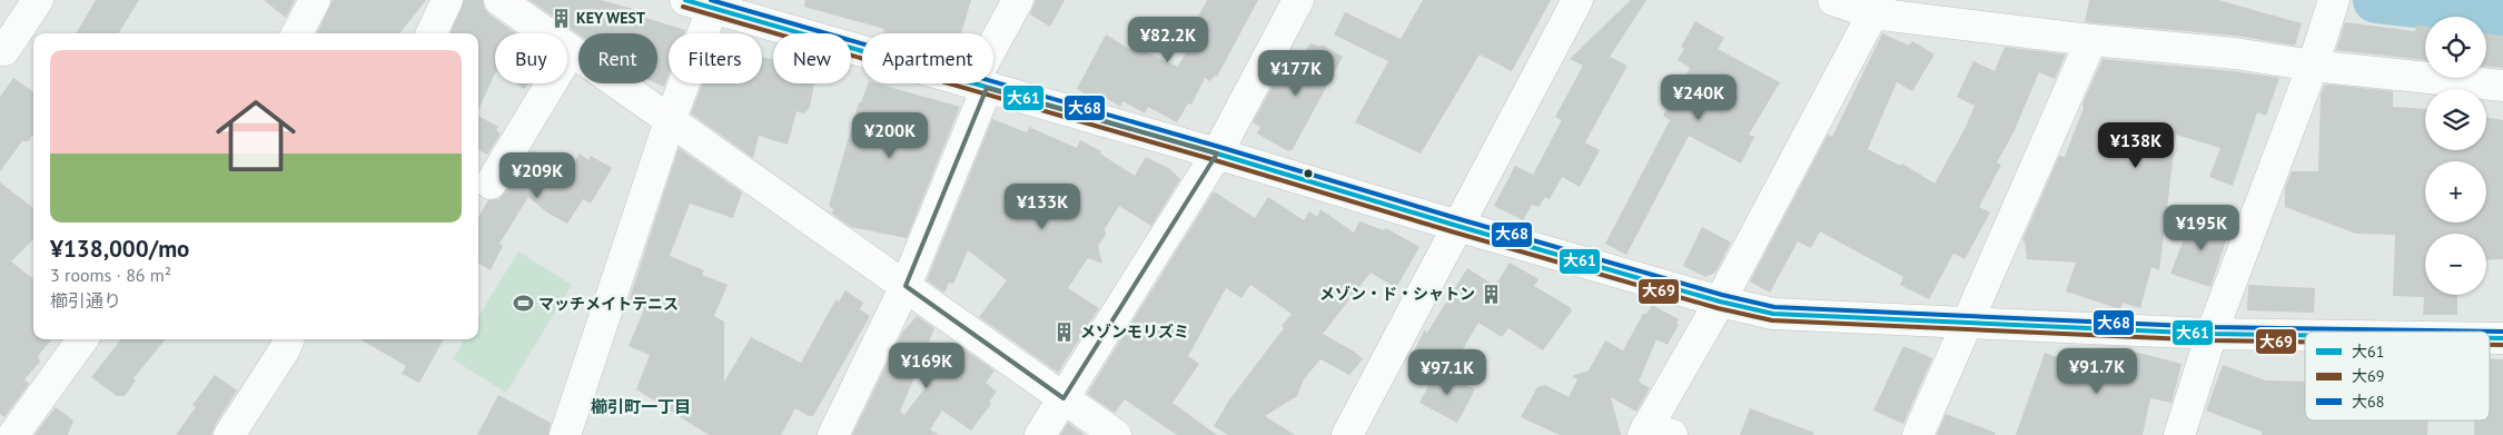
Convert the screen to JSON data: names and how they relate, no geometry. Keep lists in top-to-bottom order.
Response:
{
  "districts": ["櫛引町一丁目"],
  "places": {
    "building": ["KEY WEST", "メゾン・ド・シャトン", "メゾンモリズミ"],
    "sports": ["マッチメイトテニス"]
  },
  "lines": ["transit line 大61", "transit line 大68", "transit line 大69"],
  "legend": ["大61", "大69", "大68"],
  "page": {
    "map_buttons": ["+", "−"],
    "price": [
      "¥82.2K",
      "¥177K",
      "¥240K",
      "¥200K",
      "¥138K",
      "¥209K",
      "¥133K",
      "¥195K",
      "¥169K",
      "¥91.7K",
      "¥97.1K"
    ],
    "chip": [
      "Buy",
      "Rent",
      "Filters",
      "New",
      "Apartment"
    ],
    "list": [
      {
        "name": "¥138,000/mo",
        "note": "3 rooms · 86 m² · 櫛引通り"
      }
    ]
  }
}
